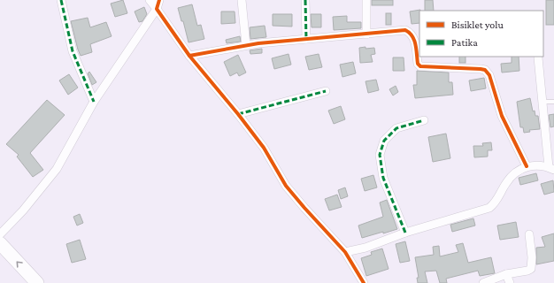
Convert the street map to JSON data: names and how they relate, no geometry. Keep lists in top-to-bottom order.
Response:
{
  "legend": ["Bisiklet yolu", "Patika"]
}
